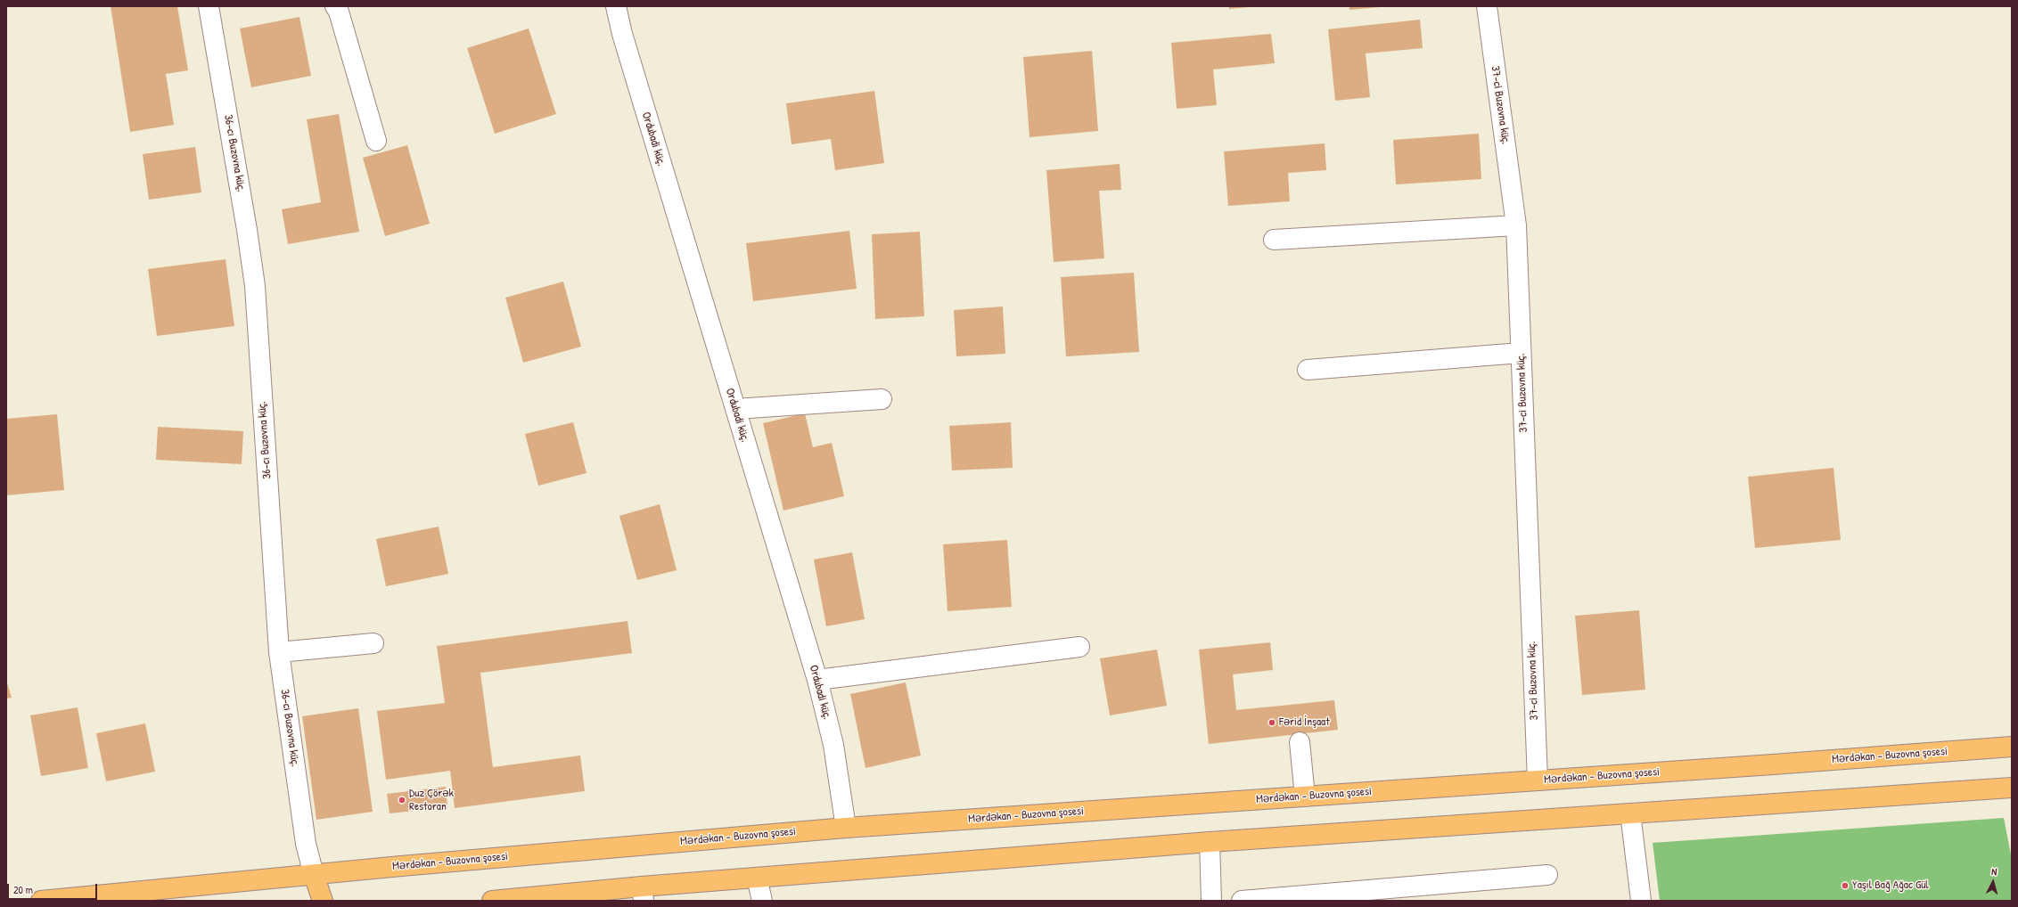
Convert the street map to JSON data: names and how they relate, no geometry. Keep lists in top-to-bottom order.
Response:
{
  "streets": {
    "main road": ["Mərdəkan - Buzovna şosesi"],
    "street": ["37-ci Buzovna küç.", "Ordubadi küç.", "36-cı Buzovna küç."]
  },
  "crossings": [
    ["37-ci Buzovna küç.", "Mərdəkan - Buzovna şosesi"],
    ["Ordubadi küç.", "Mərdəkan - Buzovna şosesi"],
    ["36-cı Buzovna küç.", "Mərdəkan - Buzovna şosesi"]
  ],
  "places": ["Fərid İnşaat", "Duz Çörək Restoran", "Yaşıl Bağ Ağac Gül"],
  "scale_bar": "20 m",
  "north": "top"
}
